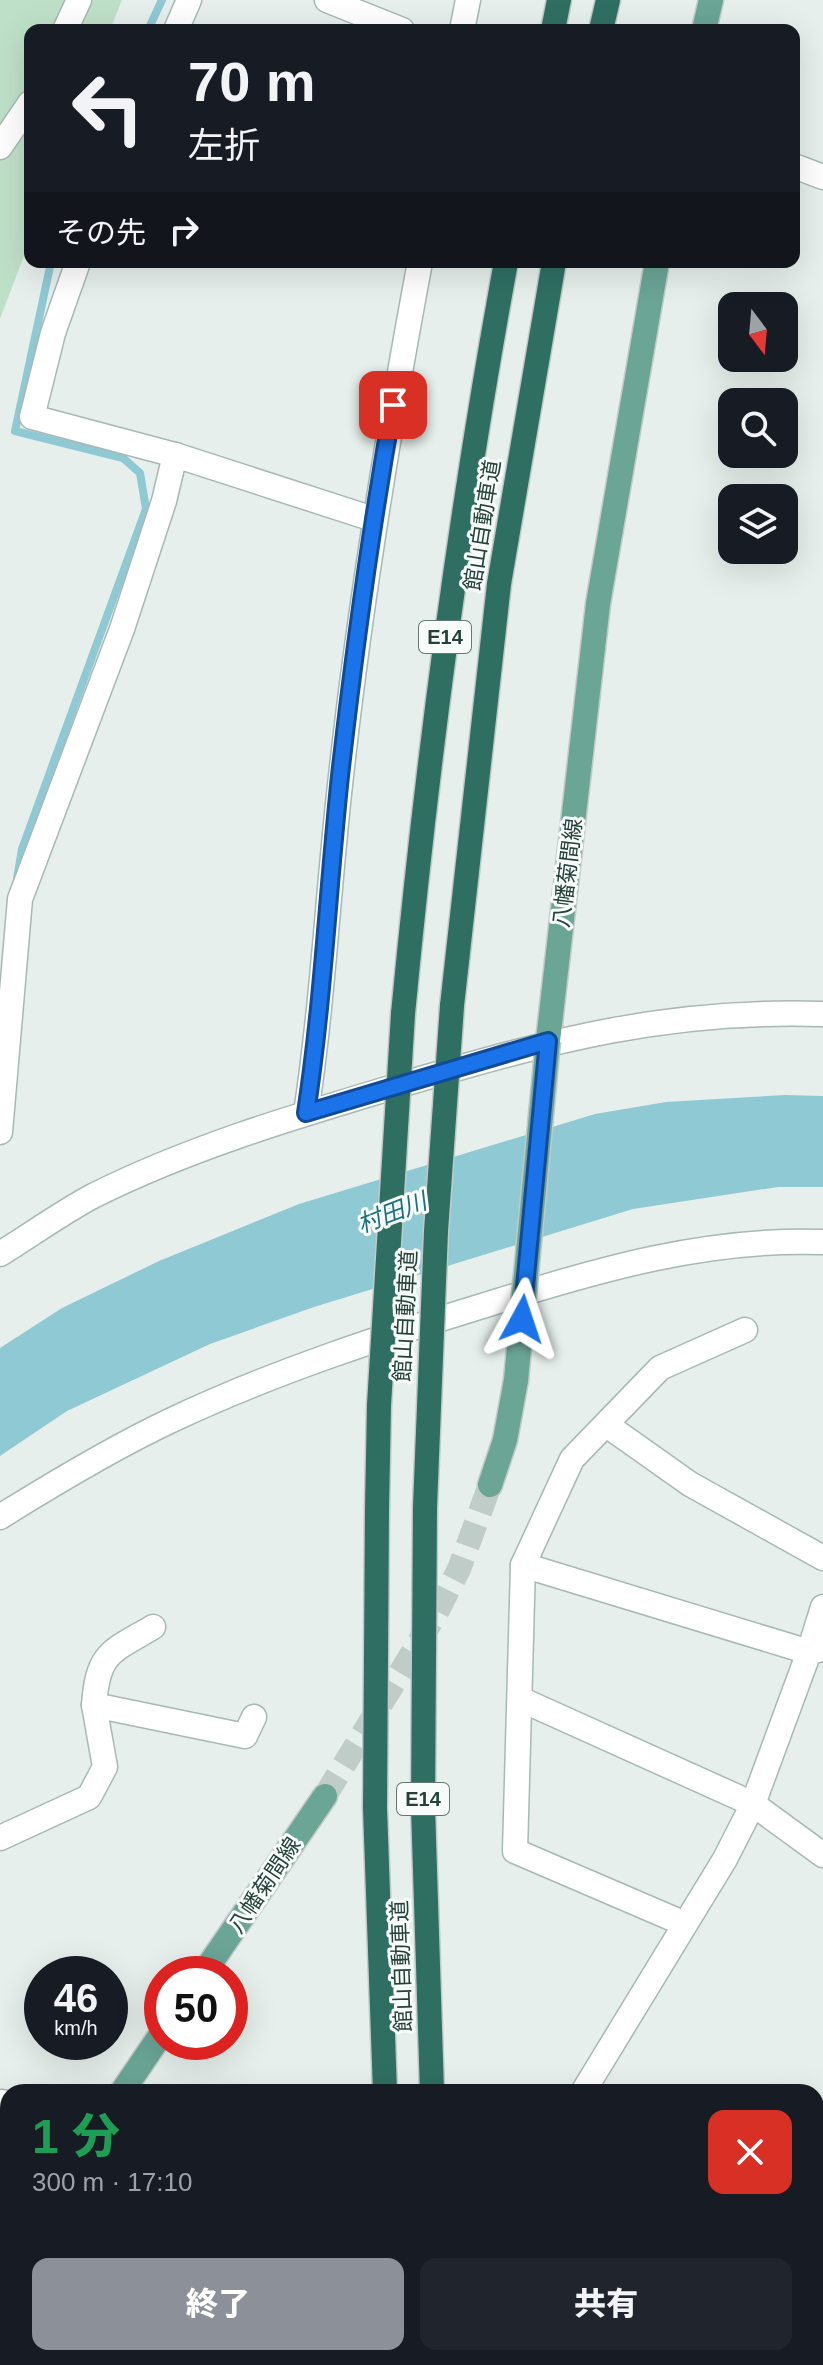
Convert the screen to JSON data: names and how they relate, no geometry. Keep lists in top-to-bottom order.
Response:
{
  "streets": {
    "highway": ["館山自動車道", "E14"],
    "main road": ["八幡菊間線"]
  },
  "water": ["村田川"],
  "north": "bottom",
  "page": {
    "turn": ["70 m", "左折"],
    "then": "その先",
    "speed": "46 km/h",
    "limit": "50",
    "heading": ["1 分", "300 m · 17:10"],
    "buttons": ["終了", "共有"]
  }
}
